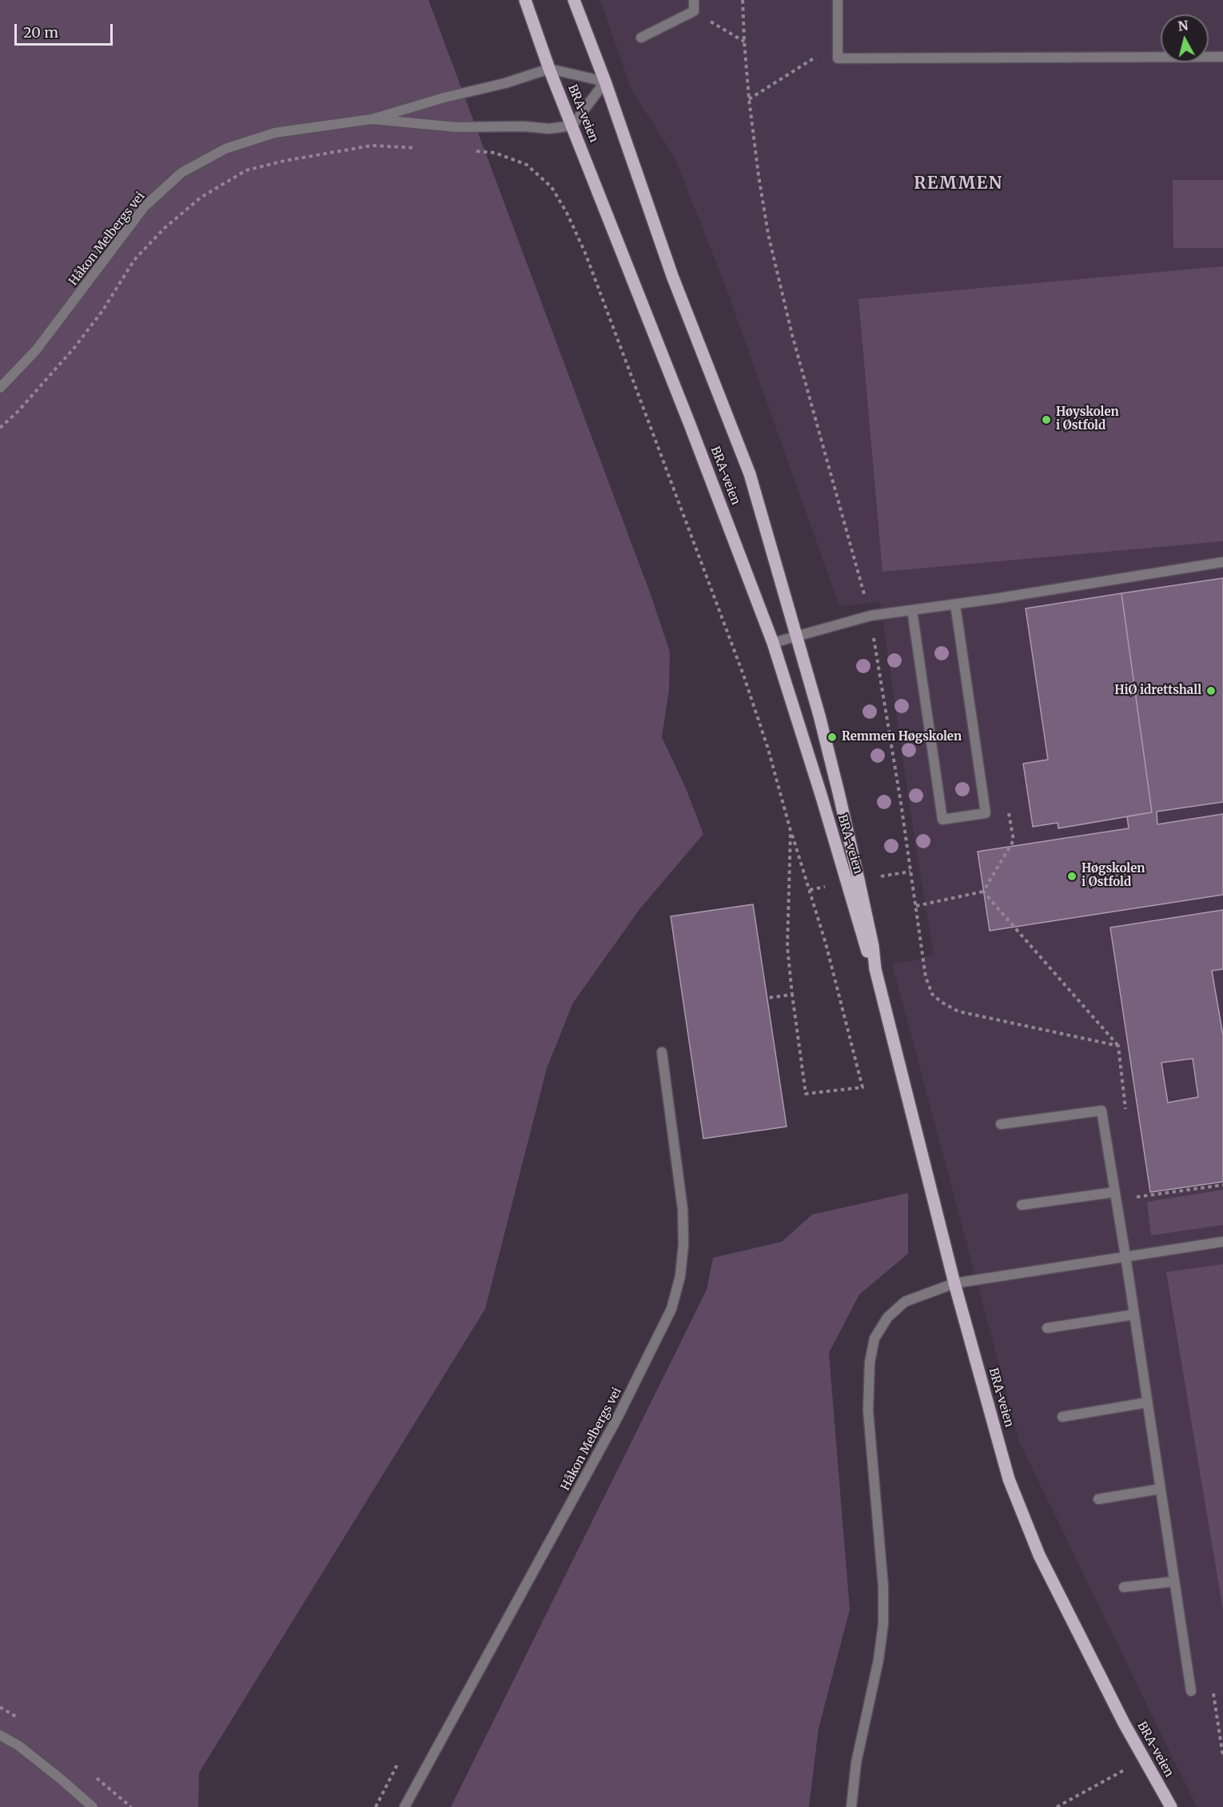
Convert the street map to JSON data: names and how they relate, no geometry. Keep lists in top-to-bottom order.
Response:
{
  "streets": {
    "main road": ["BRA-veien"],
    "street": ["Håkon Melbergs vei"]
  },
  "districts": ["REMMEN"],
  "places": [
    "Høyskolen i Østfold",
    "HiØ idrettshall",
    "Remmen Høgskolen",
    "Høgskolen i Østfold"
  ],
  "scale_bar": "20 m",
  "north": "top"
}
